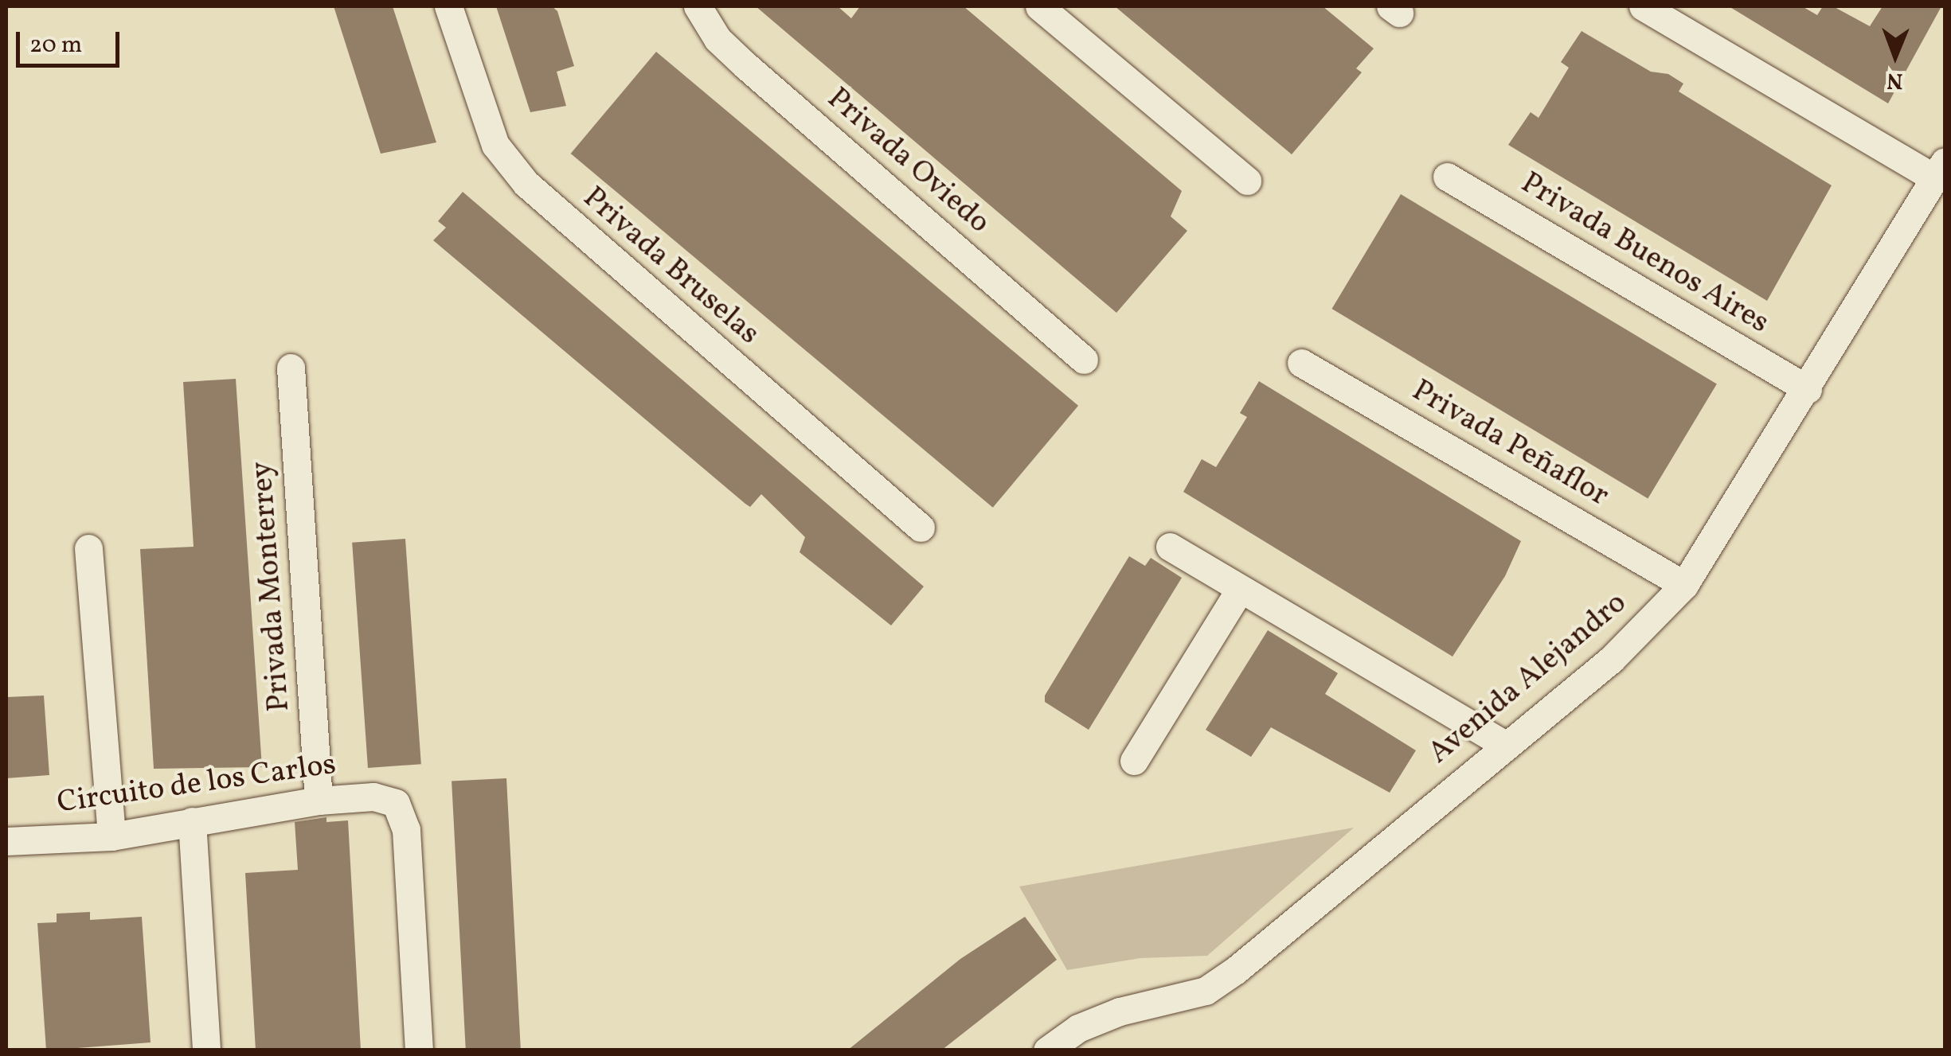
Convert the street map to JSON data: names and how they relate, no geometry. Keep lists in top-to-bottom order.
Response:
{
  "streets": {
    "street": [
      "Privada Oviedo",
      "Privada Buenos Aires",
      "Privada Bruselas",
      "Privada Peñaflor",
      "Privada Monterrey",
      "Avenida Alejandro",
      "Circuito de los Carlos"
    ]
  },
  "crossings": [
    ["Privada Buenos Aires", "Avenida Alejandro"],
    ["Privada Peñaflor", "Avenida Alejandro"],
    ["Privada Monterrey", "Circuito de los Carlos"]
  ],
  "scale_bar": "20 m",
  "north": "bottom"
}
